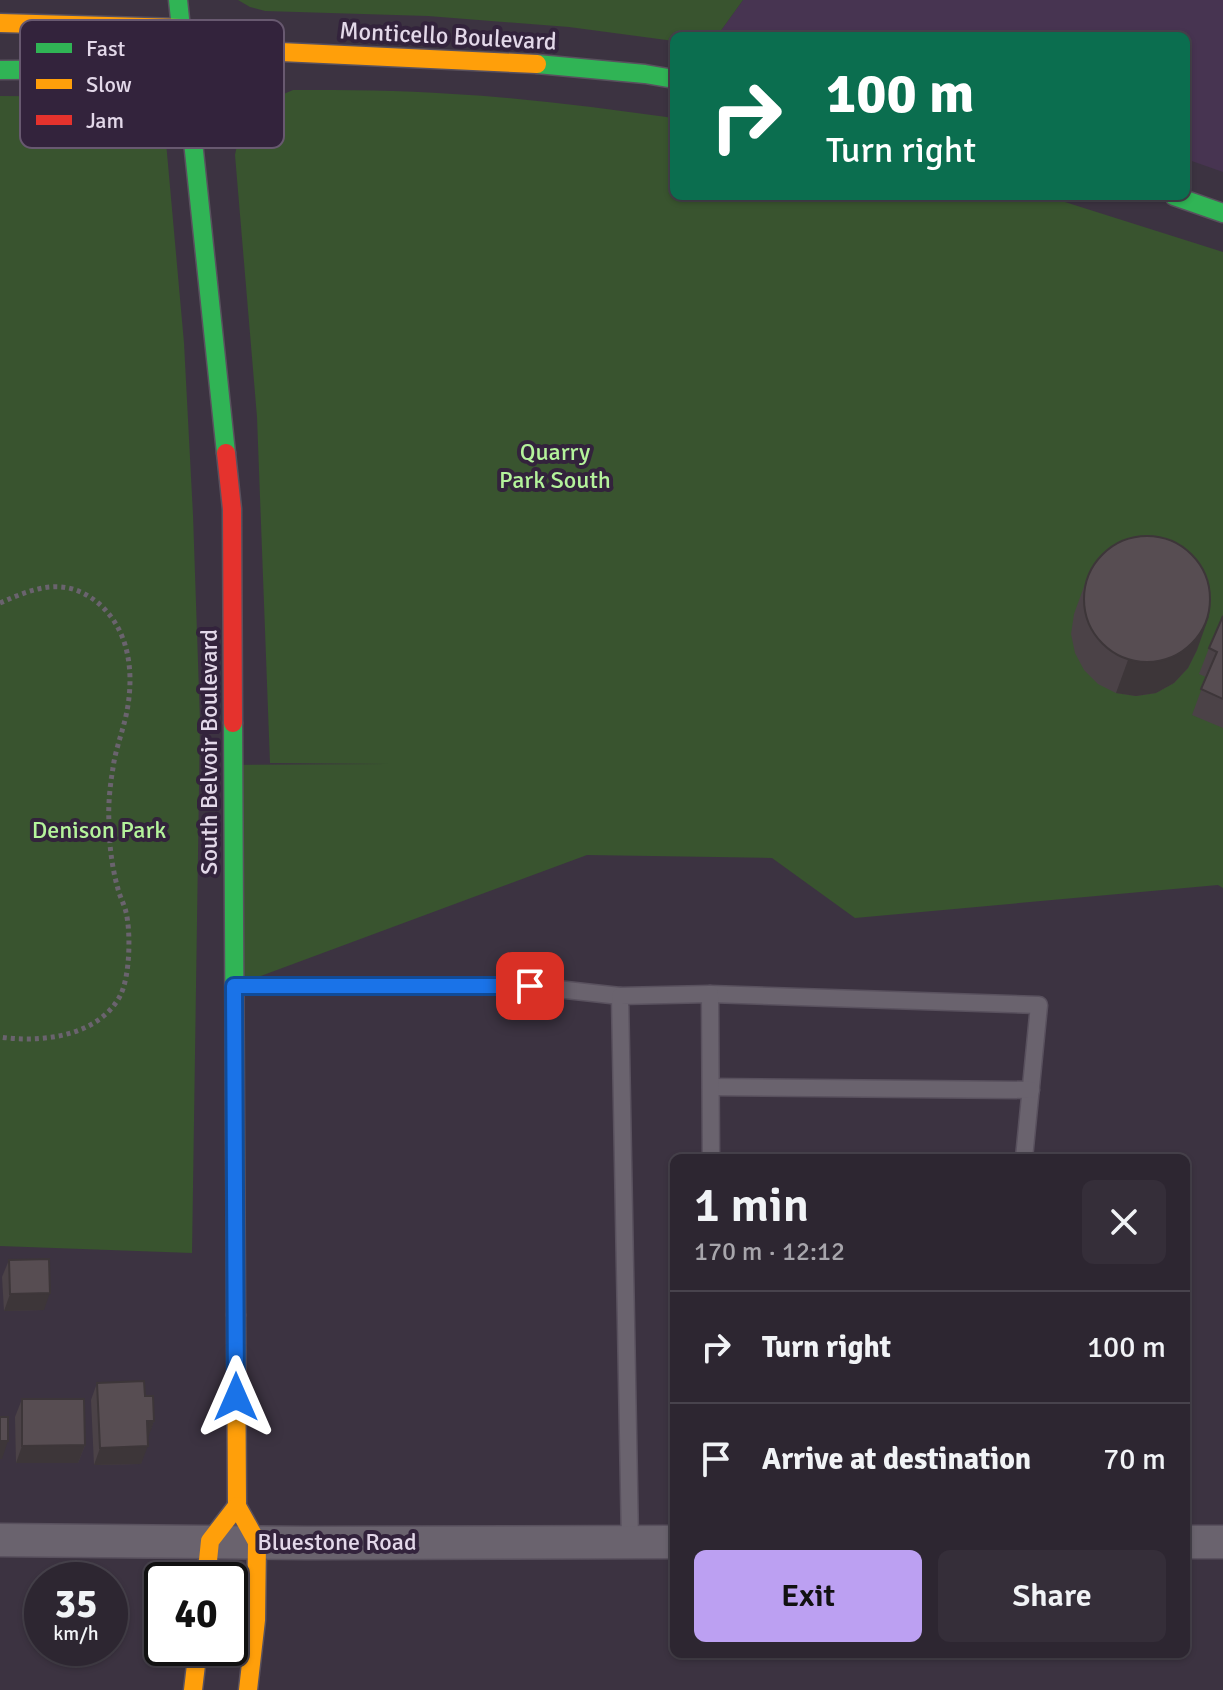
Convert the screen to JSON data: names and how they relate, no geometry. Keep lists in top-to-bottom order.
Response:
{
  "streets": {
    "street": ["Monticello Boulevard", "South Belvoir Boulevard", "Bluestone Road"]
  },
  "crossings": [
    ["South Belvoir Boulevard", "Bluestone Road"]
  ],
  "parks": ["Quarry Park South", "Denison Park"],
  "legend": ["Fast", "Slow", "Jam"],
  "page": {
    "turn": ["100 m", "Turn right"],
    "heading": ["1 min", "170 m · 12:12"],
    "list": [
      {
        "name": "Turn right",
        "value": "100 m"
      },
      {
        "name": "Arrive at destination",
        "value": "70 m"
      }
    ],
    "buttons": ["Exit", "Share"],
    "speed": "35 km/h",
    "limit": "40"
  }
}
